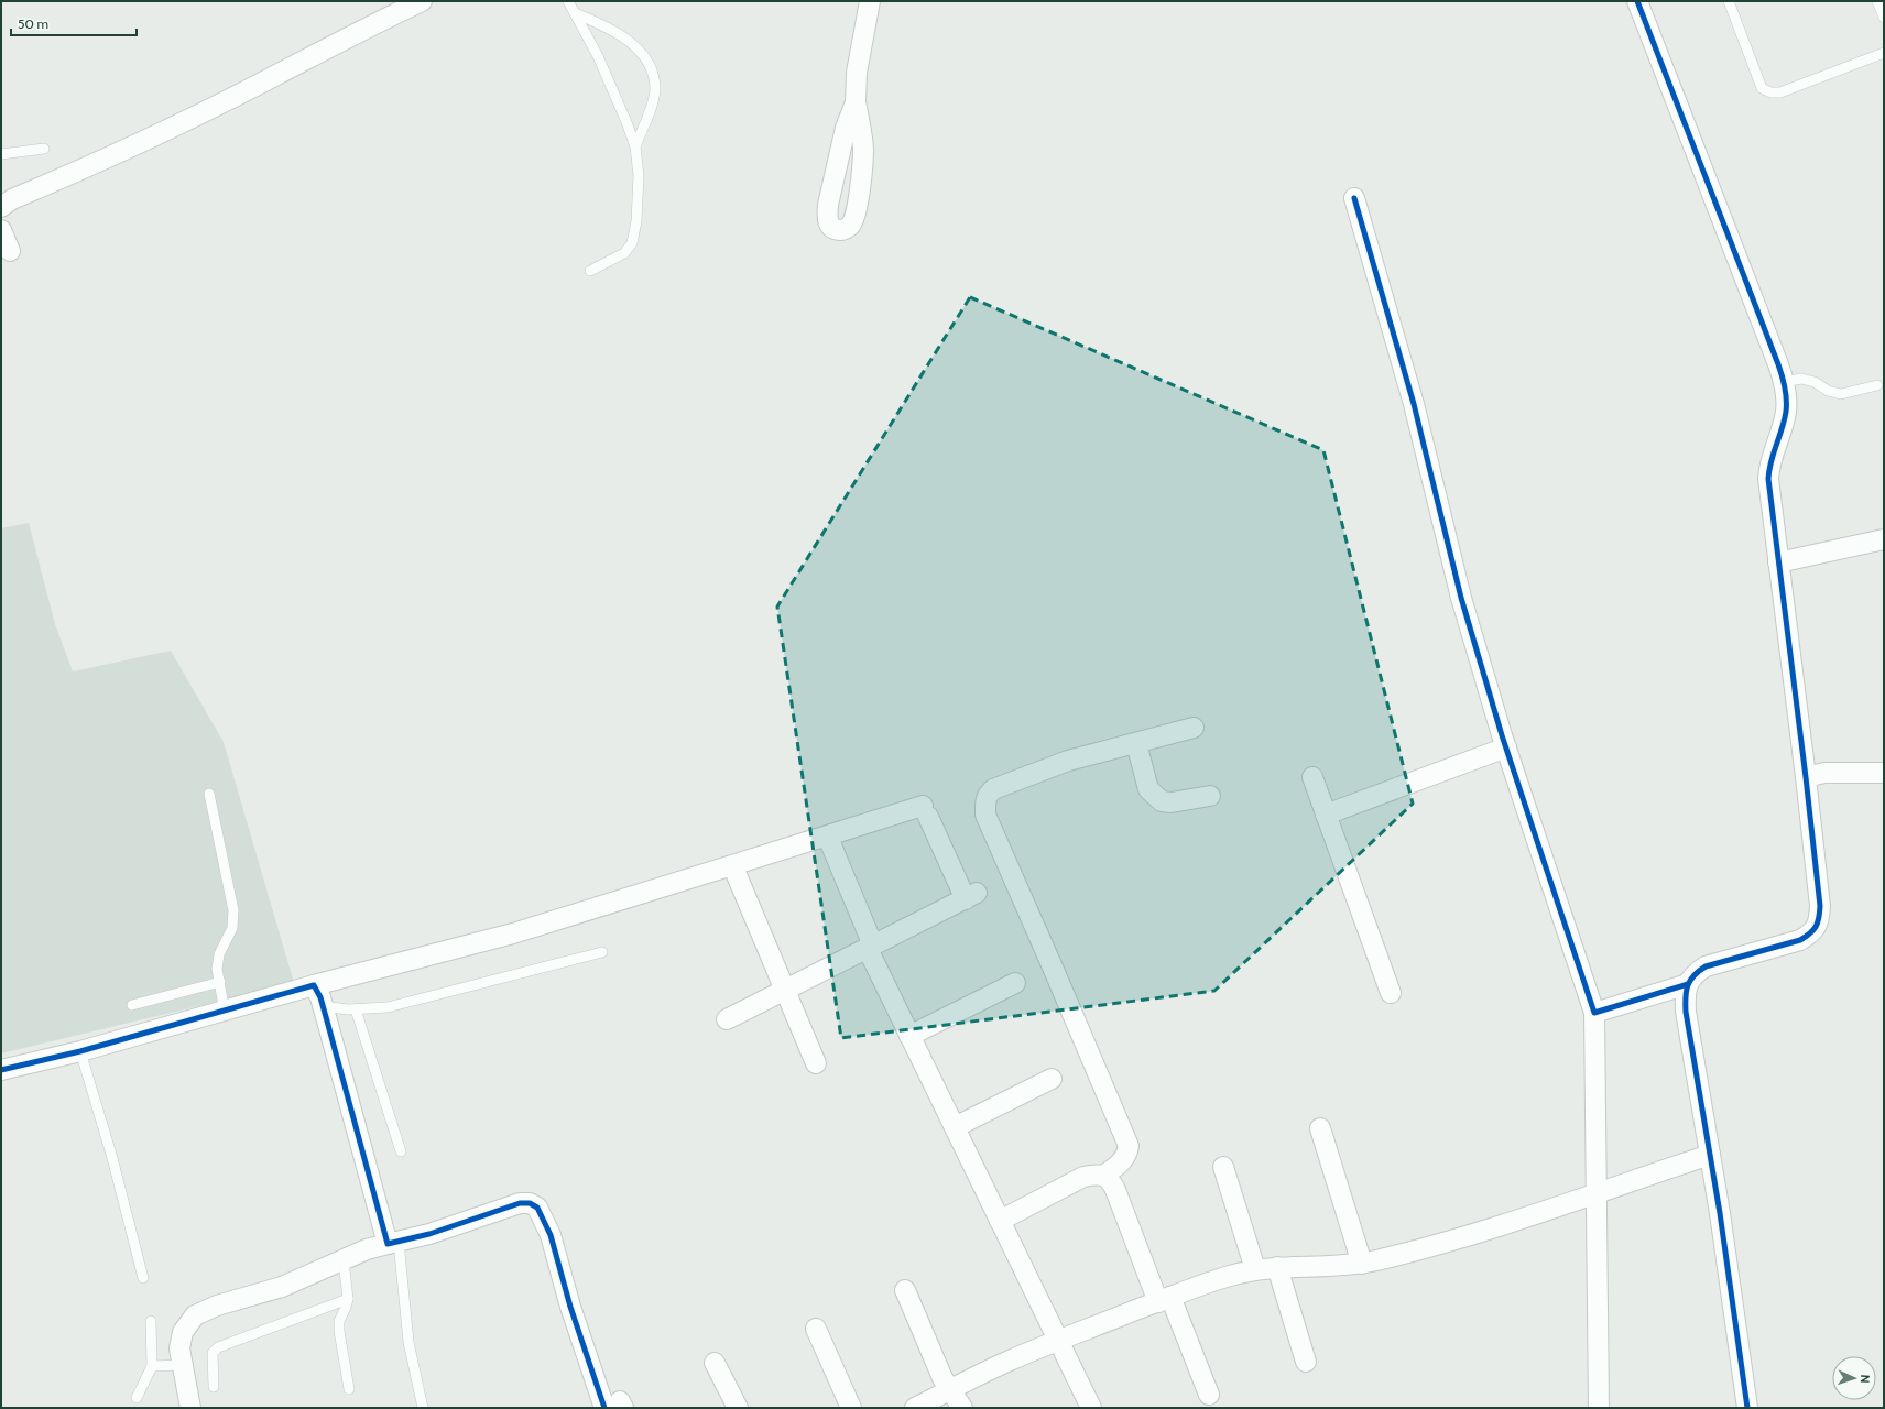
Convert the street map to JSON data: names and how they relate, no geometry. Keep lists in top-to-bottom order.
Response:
{
  "scale_bar": "50 m",
  "north": "right"
}
